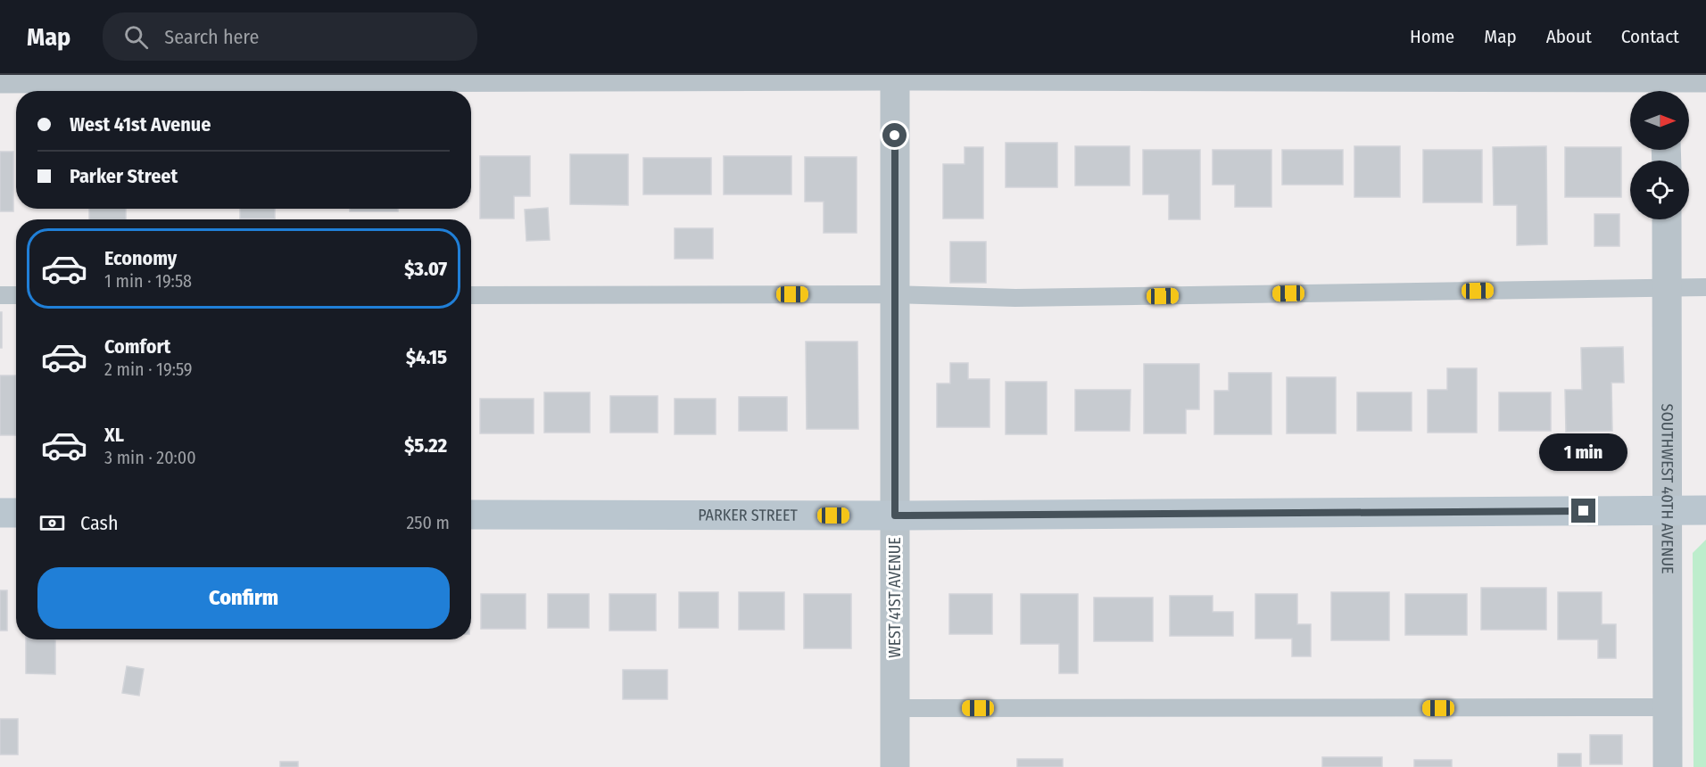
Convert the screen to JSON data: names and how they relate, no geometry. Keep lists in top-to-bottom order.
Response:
{
  "streets": {
    "main road": ["PARKER STREET"],
    "street": ["SOUTHWEST 40TH AVENUE", "WEST 41ST AVENUE"]
  },
  "crossings": [
    ["SOUTHWEST 40TH AVENUE", "PARKER STREET"],
    ["PARKER STREET", "WEST 41ST AVENUE"]
  ],
  "north": "right",
  "page": {
    "header": "Map",
    "search": "Search here",
    "nav": [
      "Home",
      "Map",
      "About",
      "Contact"
    ],
    "banner": ["West 41st Avenue", "Parker Street"],
    "list": [
      {
        "name": "Economy",
        "note": "1 min · 19:58",
        "value": "$3.07"
      },
      {
        "name": "Comfort",
        "note": "2 min · 19:59",
        "value": "$4.15"
      },
      {
        "name": "XL",
        "note": "3 min · 20:00",
        "value": "$5.22"
      }
    ],
    "bubble": "1 min",
    "pay": ["Cash", "250 m"],
    "buttons": "Confirm"
  }
}
